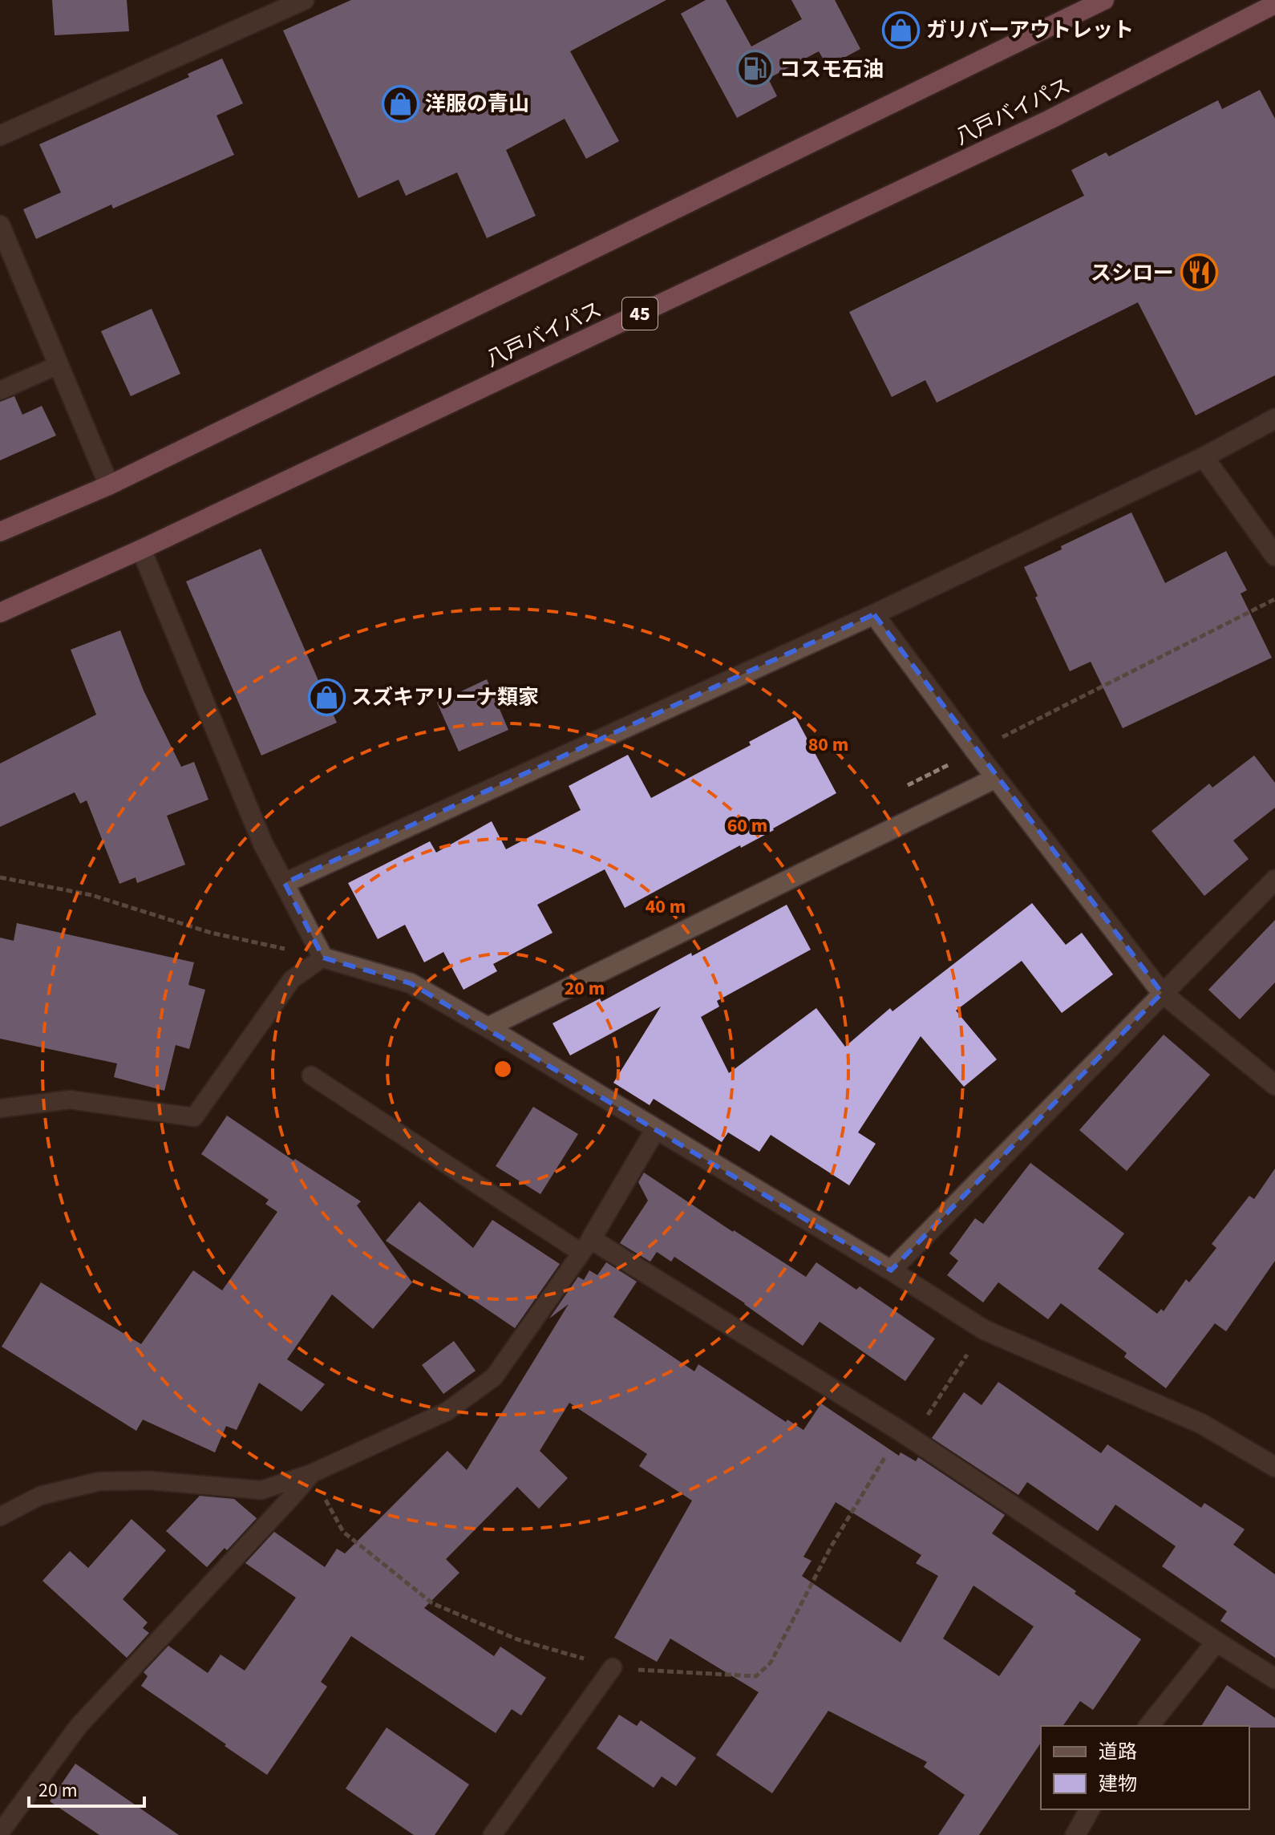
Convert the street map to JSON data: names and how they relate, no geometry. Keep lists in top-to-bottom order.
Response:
{
  "streets": {
    "highway": ["八戸バイパス", "45"]
  },
  "places": {
    "shop": ["ガリバーアウトレット", "洋服の青山", "スズキアリーナ類家"],
    "fuel station": ["コスモ石油"],
    "restaurant": ["スシロー"]
  },
  "legend": ["道路", "建物"],
  "scale_bar": "20 m",
  "rings": [
    "80 m",
    "60 m",
    "40 m",
    "20 m"
  ]
}
